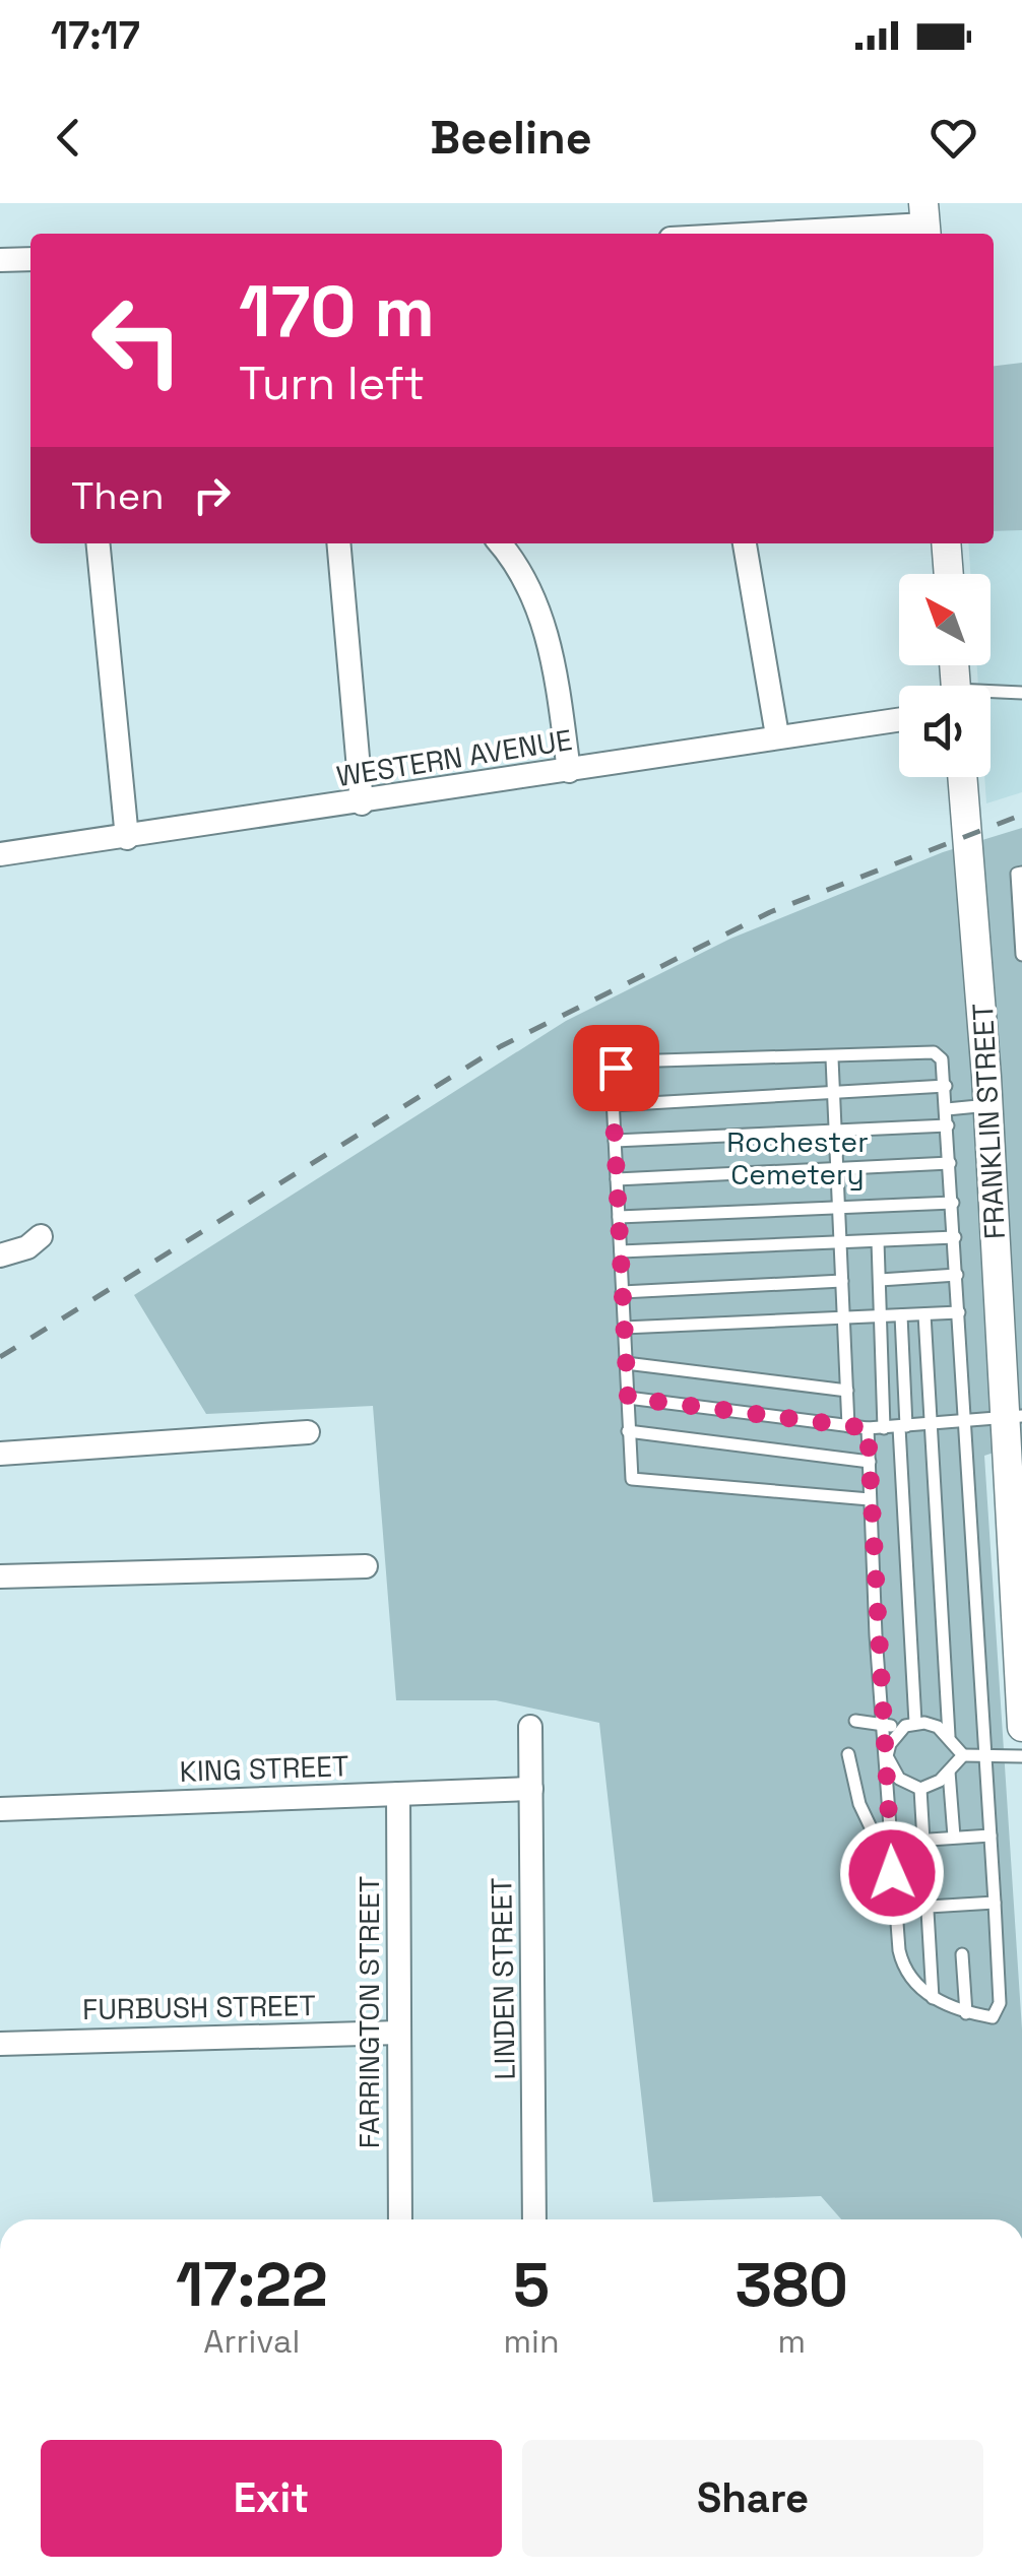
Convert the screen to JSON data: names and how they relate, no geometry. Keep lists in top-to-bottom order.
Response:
{
  "streets": {
    "street": [
      "WESTERN AVENUE",
      "FRANKLIN STREET",
      "KING STREET",
      "LINDEN STREET",
      "FURBUSH STREET",
      "FARRINGTON STREET"
    ]
  },
  "crossings": [
    ["KING STREET", "LINDEN STREET"],
    ["KING STREET", "FARRINGTON STREET"],
    ["FURBUSH STREET", "FARRINGTON STREET"]
  ],
  "parks": ["Rochester Cemetery"],
  "north": "top left",
  "page": {
    "status": "17:17",
    "header": "Beeline",
    "turn": ["170 m", "Turn left"],
    "then": "Then",
    "eta": [
      "17:22",
      "Arrival",
      "5",
      "min",
      "380",
      "m"
    ],
    "buttons": ["Exit", "Share"]
  }
}
